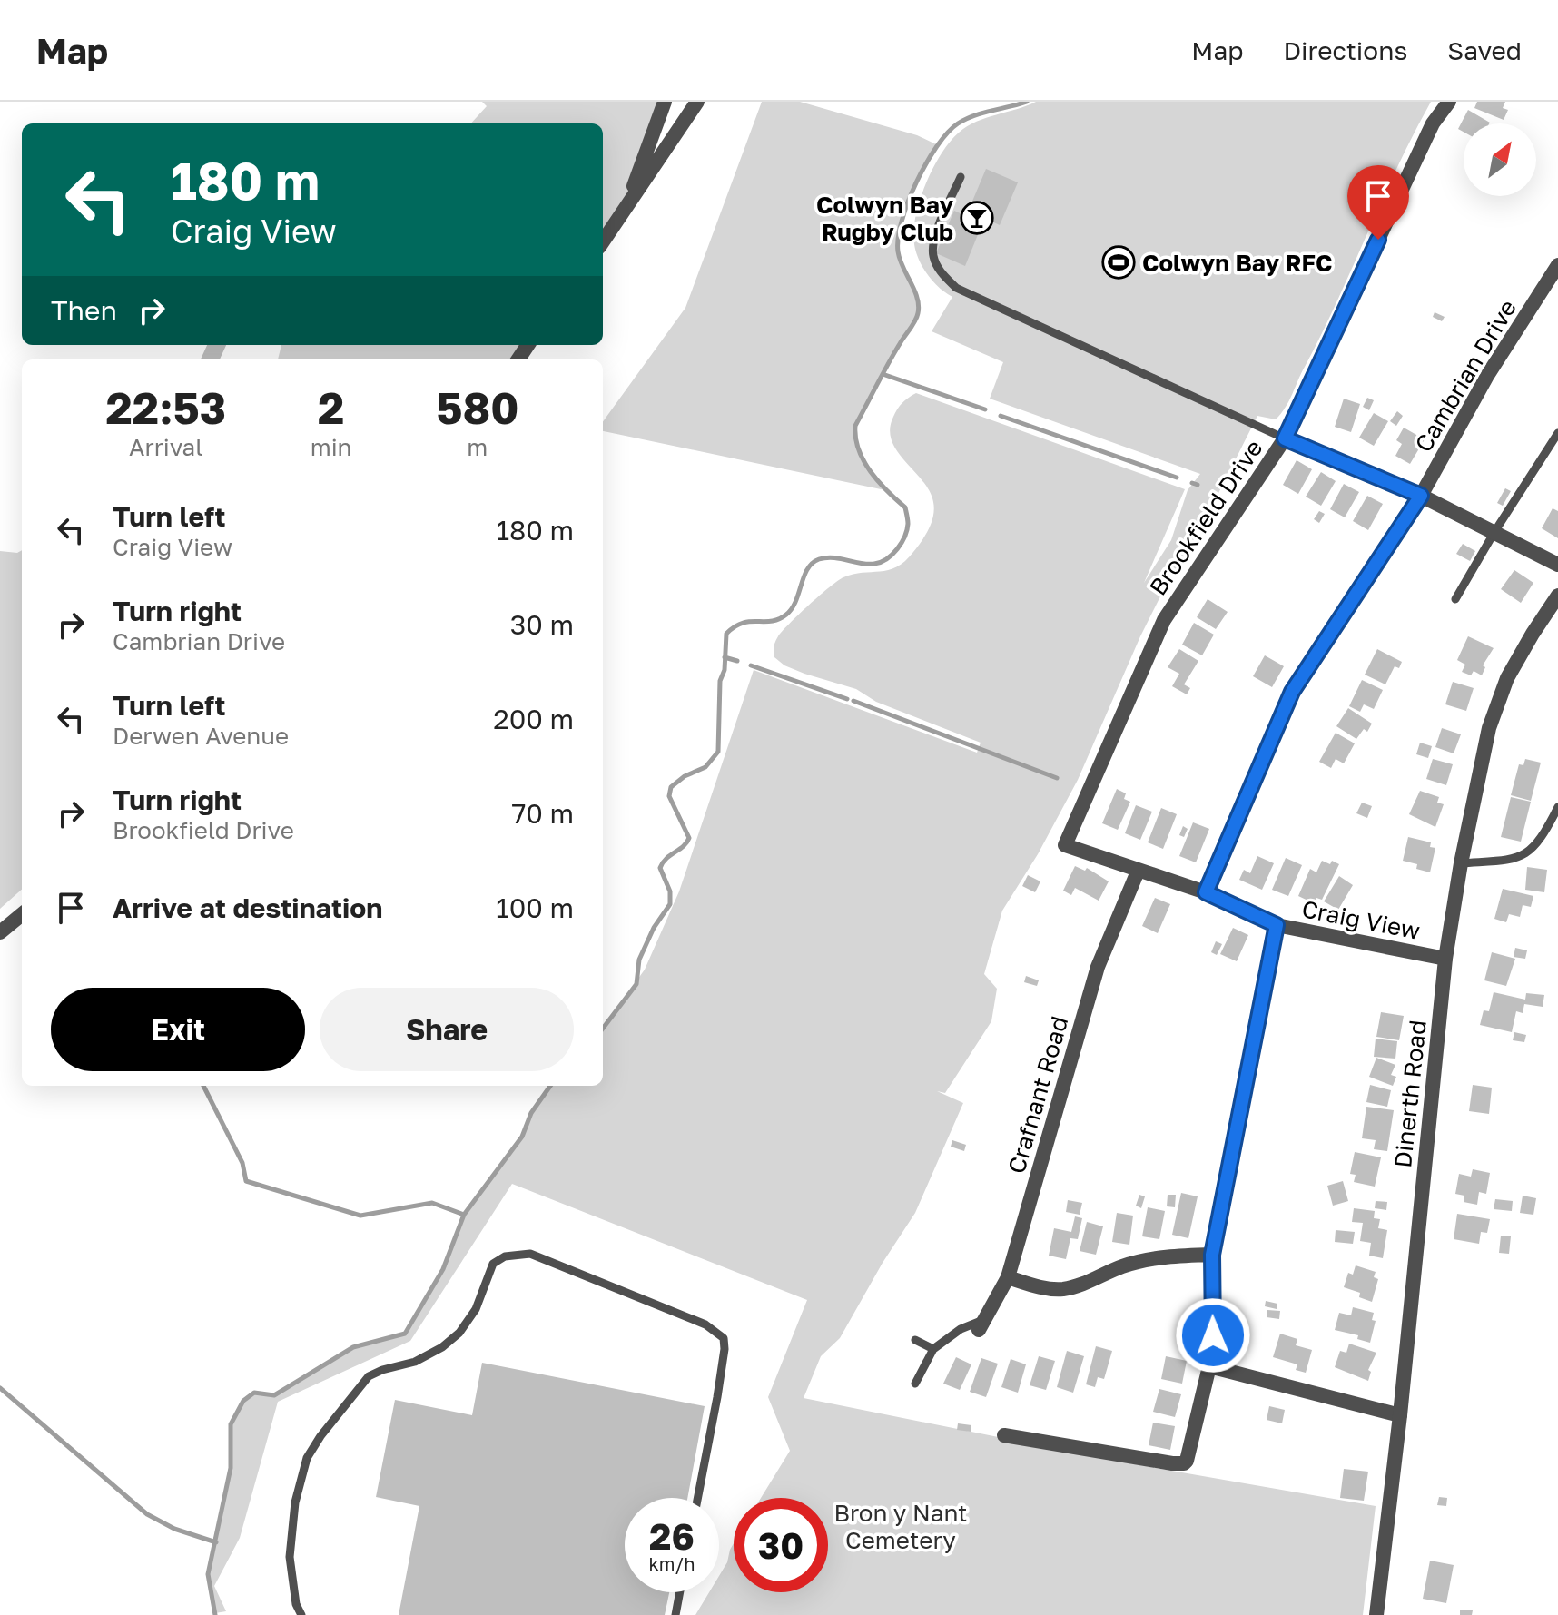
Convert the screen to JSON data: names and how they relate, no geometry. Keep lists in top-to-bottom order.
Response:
{
  "streets": {
    "street": [
      "Cambrian Drive",
      "Brookfield Drive",
      "Craig View",
      "Dinerth Road",
      "Crafnant Road"
    ]
  },
  "crossings": [
    ["Cambrian Drive", "Craig View"],
    ["Brookfield Drive", "Craig View"],
    ["Craig View", "Dinerth Road"],
    ["Craig View", "Crafnant Road"]
  ],
  "parks": ["Bron y Nant Cemetery"],
  "places": {
    "bar": ["Colwyn Bay Rugby Club"],
    "sports": ["Colwyn Bay RFC"]
  },
  "north": "top right",
  "page": {
    "header": "Map",
    "nav": ["Map", "Directions", "Saved"],
    "turn": ["180 m", "Craig View"],
    "then": "Then",
    "eta": [
      "22:53",
      "Arrival",
      "2",
      "min",
      "580",
      "m"
    ],
    "list": [
      {
        "name": "Turn left",
        "note": "Craig View",
        "value": "180 m"
      },
      {
        "name": "Turn right",
        "note": "Cambrian Drive",
        "value": "30 m"
      },
      {
        "name": "Turn left",
        "note": "Derwen Avenue",
        "value": "200 m"
      },
      {
        "name": "Turn right",
        "note": "Brookfield Drive",
        "value": "70 m"
      },
      {
        "name": "Arrive at destination",
        "value": "100 m"
      }
    ],
    "buttons": ["Exit", "Share"],
    "speed": "26 km/h",
    "limit": "30"
  }
}
